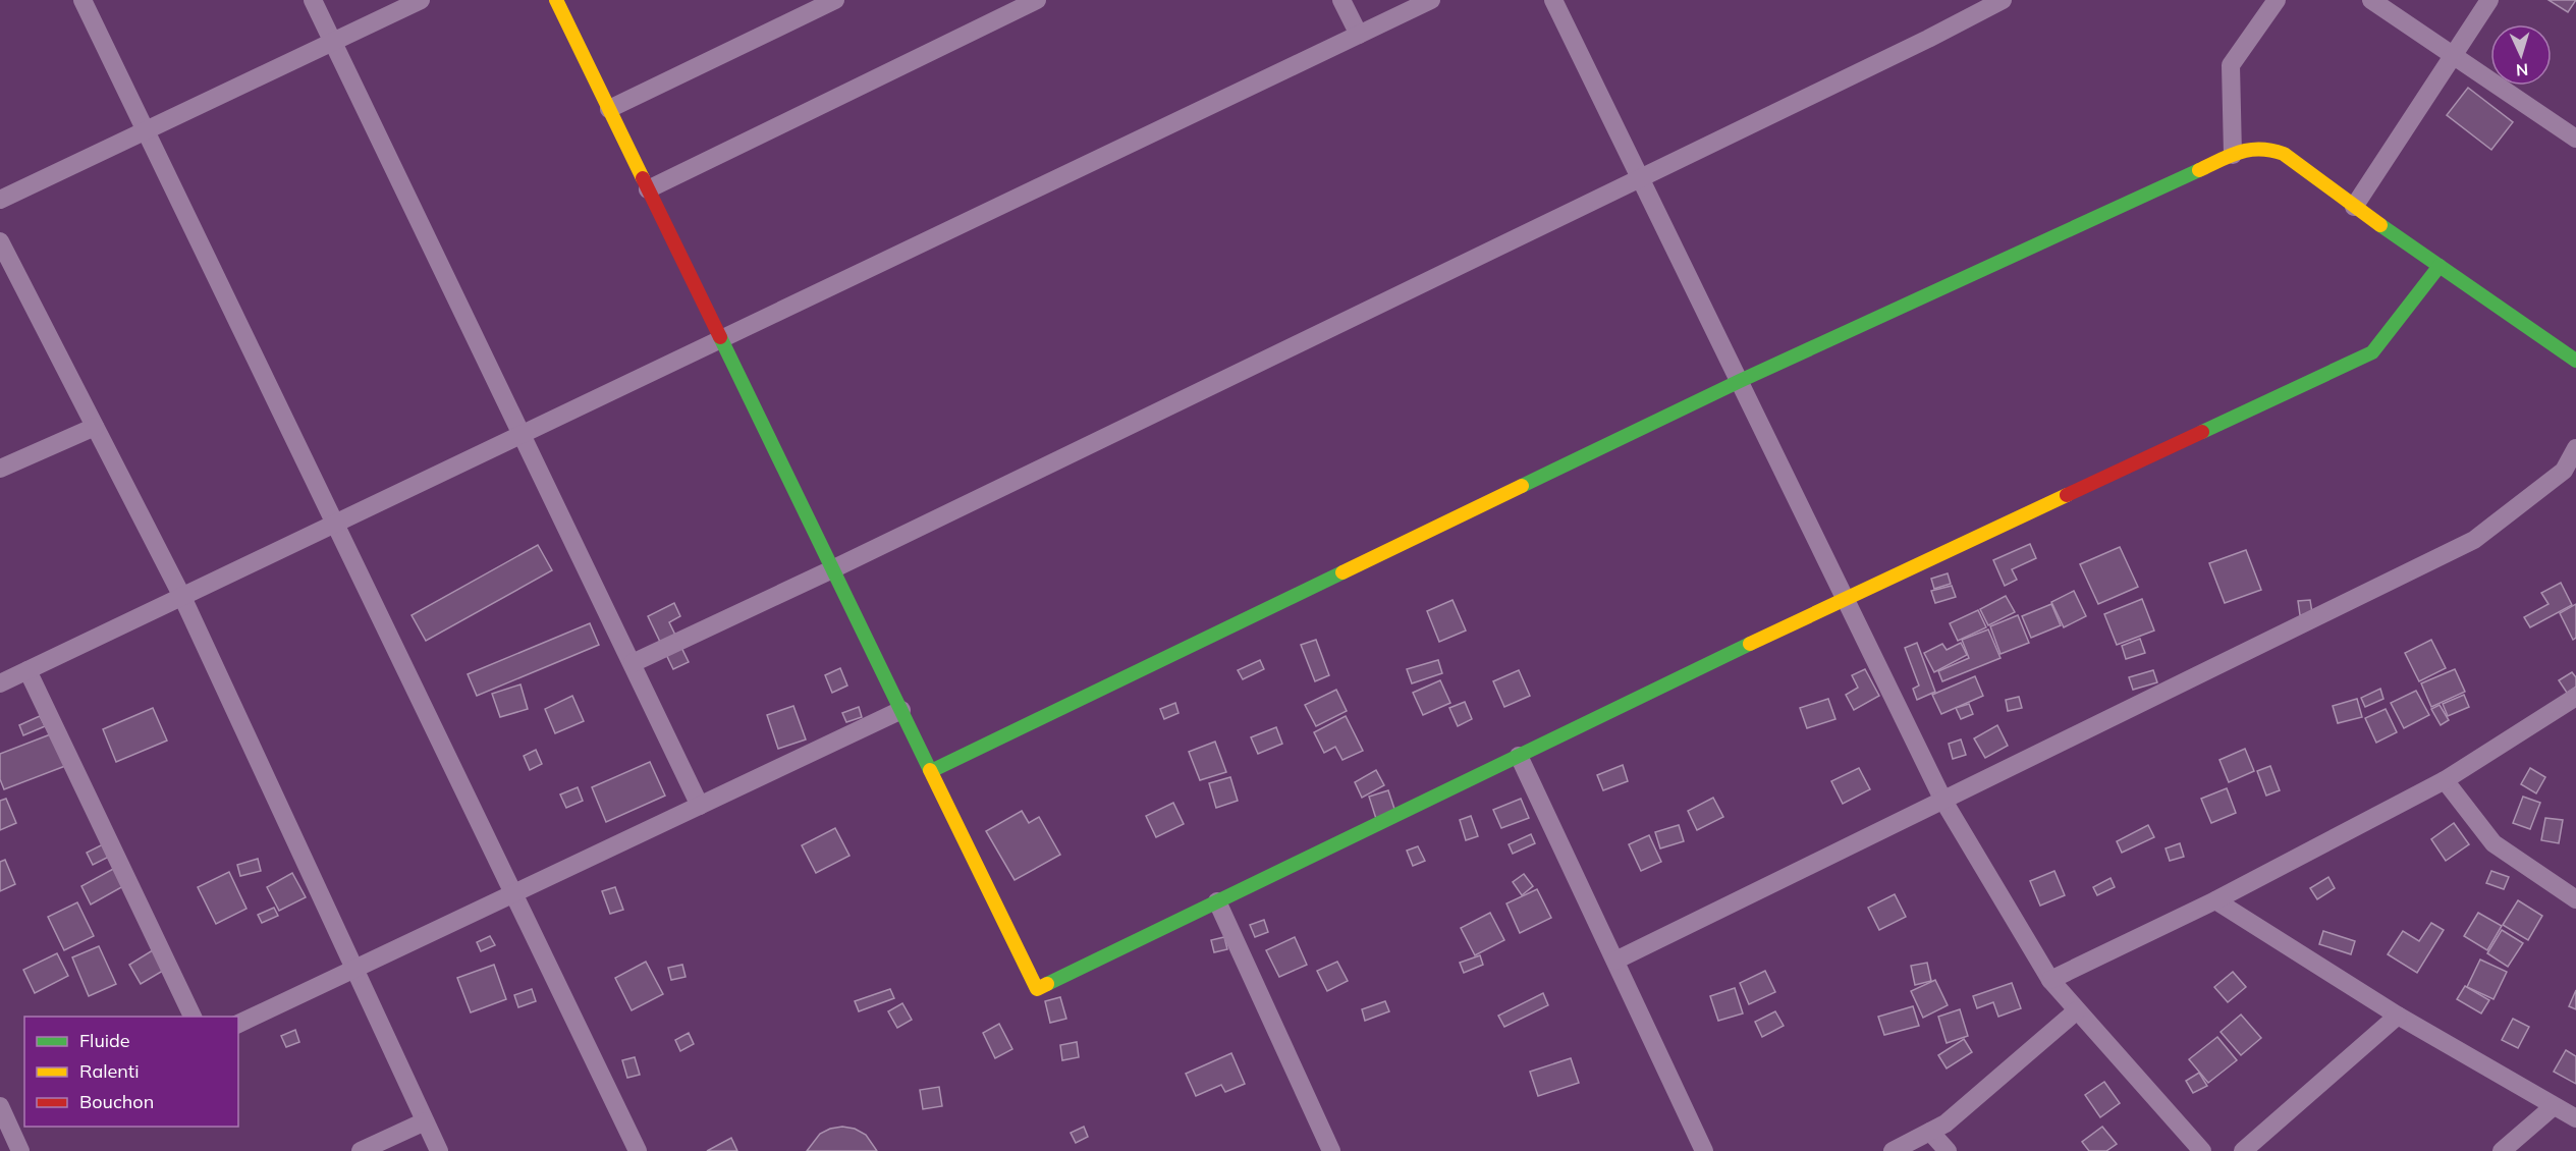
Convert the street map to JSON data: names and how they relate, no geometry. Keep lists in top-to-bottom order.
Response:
{
  "legend": ["Fluide", "Ralenti", "Bouchon"],
  "north": "bottom"
}
